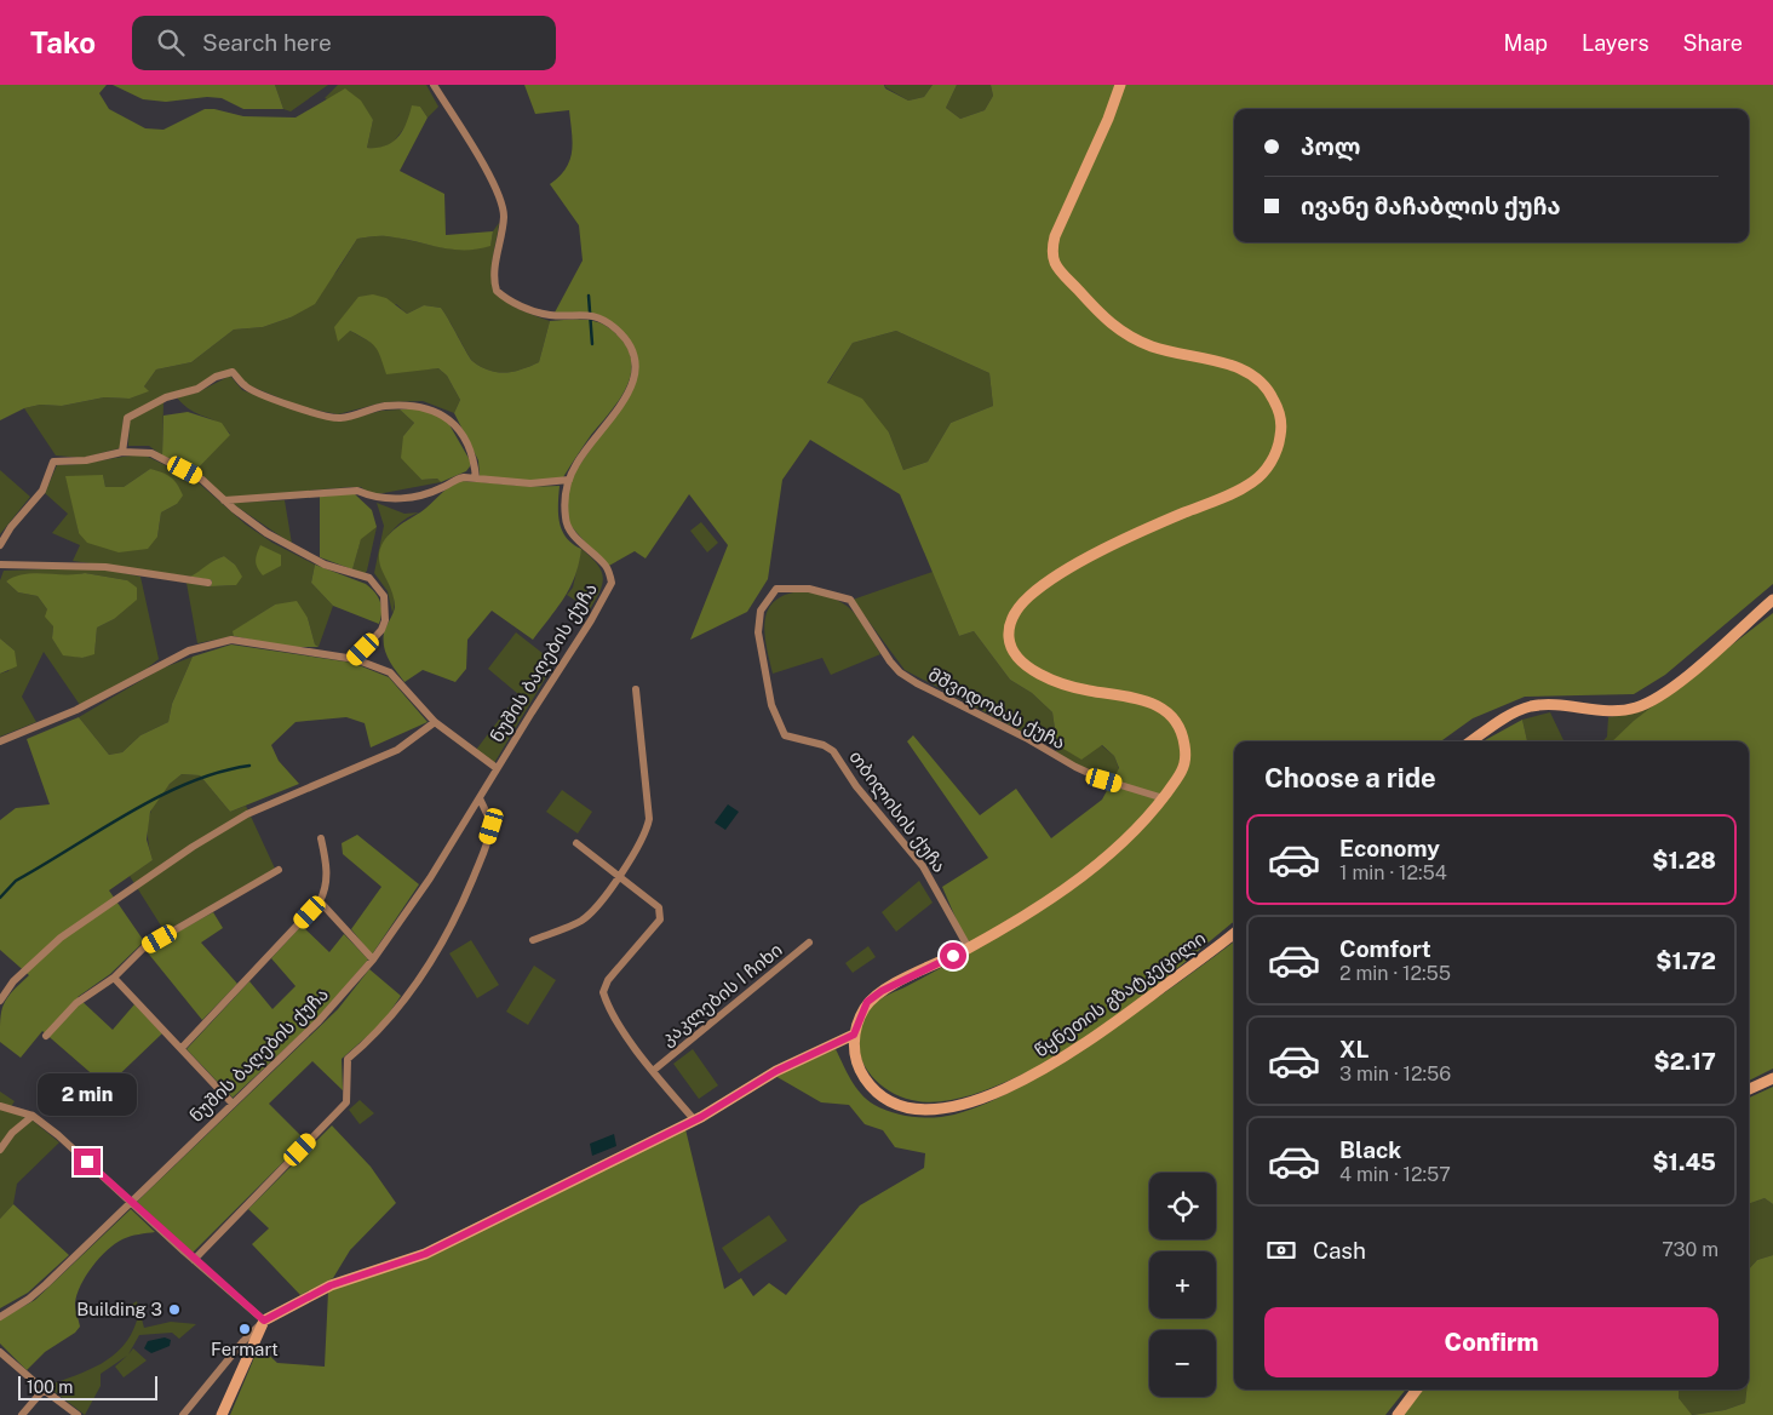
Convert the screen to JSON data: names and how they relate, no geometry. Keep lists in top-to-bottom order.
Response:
{
  "streets": {
    "main road": ["წყნეთის გზატკეცილი"],
    "street": [
      "ნუშის ბაღების ქუჩა",
      "მშვიდობას ქუჩა",
      "თბილისის ქუჩა",
      "კაკლების I ჩიხი"
    ]
  },
  "crossings": [
    ["მშვიდობას ქუჩა", "თბილისის ქუჩა"]
  ],
  "places": ["Building 3", "Fermart"],
  "scale_bar": "100 m",
  "page": {
    "header": "Tako",
    "search": "Search here",
    "nav": ["Map", "Layers", "Share"],
    "banner": ["პოლ", "ივანე მაჩაბლის ქუჩა"],
    "heading": "Choose a ride",
    "list": [
      {
        "name": "Economy",
        "note": "1 min · 12:54",
        "value": "$1.28"
      },
      {
        "name": "Comfort",
        "note": "2 min · 12:55",
        "value": "$1.72"
      },
      {
        "name": "XL",
        "note": "3 min · 12:56",
        "value": "$2.17"
      },
      {
        "name": "Black",
        "note": "4 min · 12:57",
        "value": "$1.45"
      }
    ],
    "bubble": "2 min",
    "map_buttons": ["+", "−"],
    "pay": ["Cash", "730 m"],
    "buttons": "Confirm",
    "scale": "100 m"
  }
}
